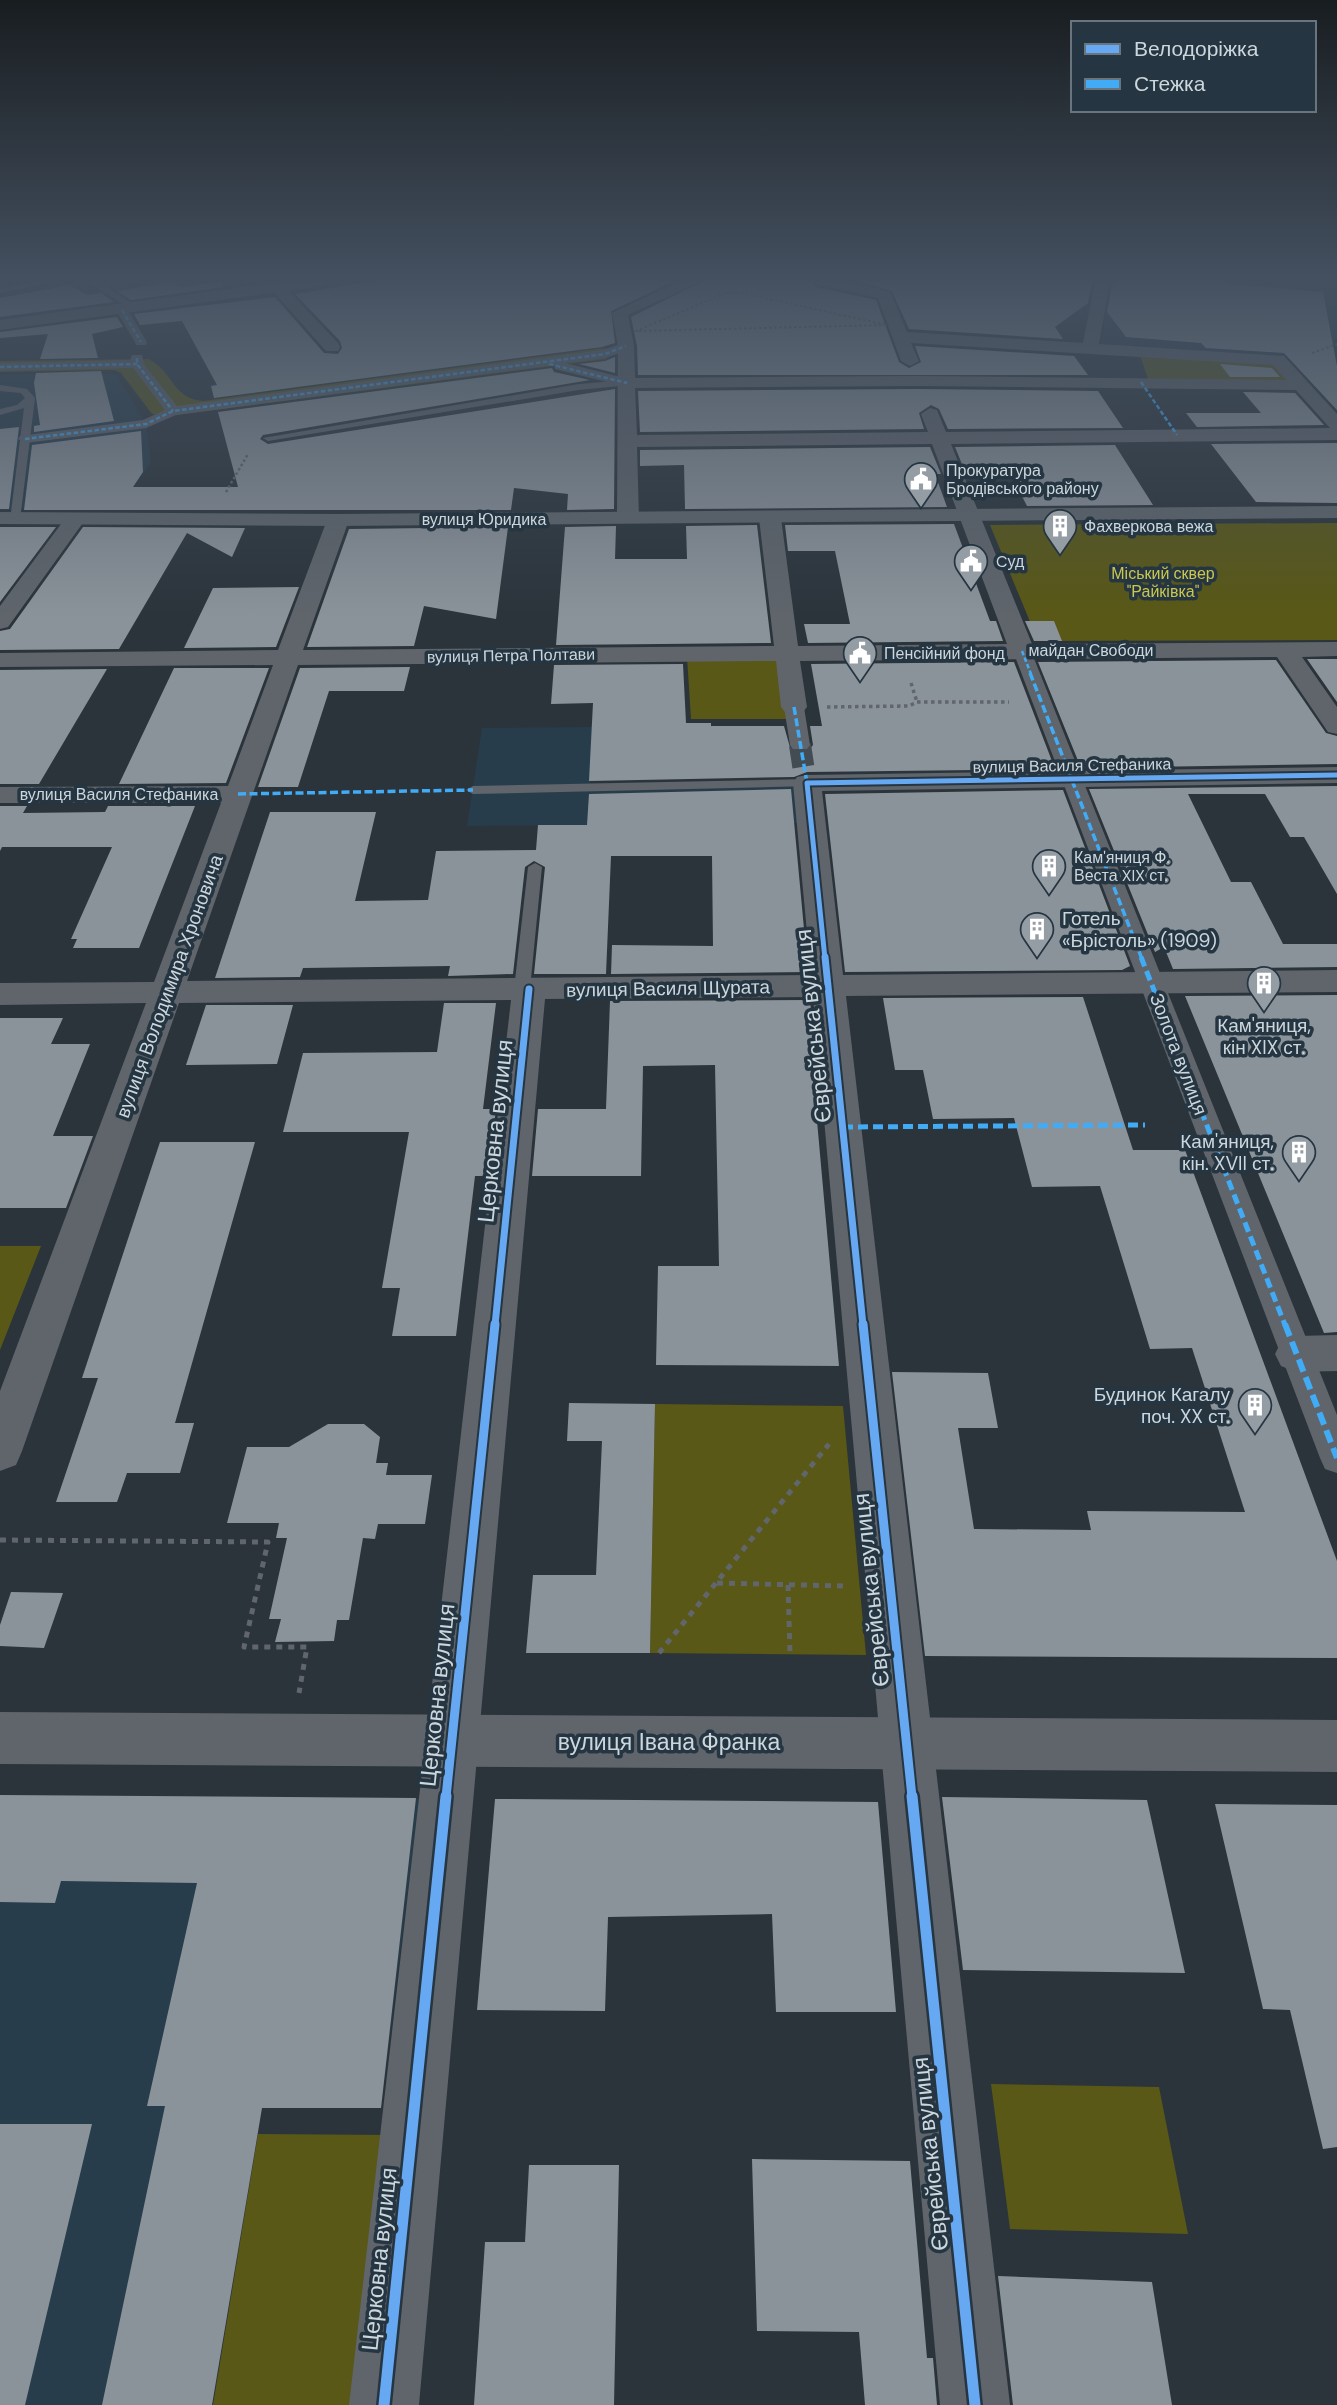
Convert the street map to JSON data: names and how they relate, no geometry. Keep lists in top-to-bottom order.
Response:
{
  "streets": {
    "street": [
      "вулиця Юридика",
      "майдан Свободи",
      "вулиця Петра Полтави",
      "вулиця Василя Стефаника",
      "вулиця Володимира Хроновича",
      "вулиця Василя Щурата",
      "Єврейська вулиця",
      "Золота вулиця",
      "Церковна вулиця",
      "вулиця Івана Франка"
    ]
  },
  "crossings": [
    ["вулиця Юридика", "майдан Свободи"],
    ["вулиця Юридика", "вулиця Володимира Хроновича"],
    ["майдан Свободи", "вулиця Петра Полтави"],
    ["майдан Свободи", "Золота вулиця"],
    ["вулиця Петра Полтави", "вулиця Володимира Хроновича"],
    ["вулиця Петра Полтави", "Золота вулиця"],
    ["вулиця Василя Стефаника", "вулиця Володимира Хроновича"],
    ["вулиця Василя Стефаника", "Єврейська вулиця"],
    ["вулиця Василя Стефаника", "Золота вулиця"],
    ["вулиця Володимира Хроновича", "вулиця Василя Щурата"],
    ["вулиця Василя Щурата", "Єврейська вулиця"],
    ["вулиця Василя Щурата", "Золота вулиця"],
    ["вулиця Василя Щурата", "Церковна вулиця"],
    ["Єврейська вулиця", "вулиця Івана Франка"],
    ["Церковна вулиця", "вулиця Івана Франка"]
  ],
  "parks": ["Міський сквер \"Райківка\""],
  "places": {
    "public building": ["Прокуратура Бродівського району", "Cуд", "Пенсійний фонд"],
    "building": [
      "Фахверкова вежа",
      "Кам'яниця Ф. Веста XIX ст.",
      "Готель «Брістоль» (1909)",
      "Кам'яниця, кін XIX ст.",
      "Кам'яниця, кін. XVII ст.",
      "Будинок Кагалу поч. XX ст."
    ]
  },
  "legend": ["Велодоріжка", "Стежка"]
}
